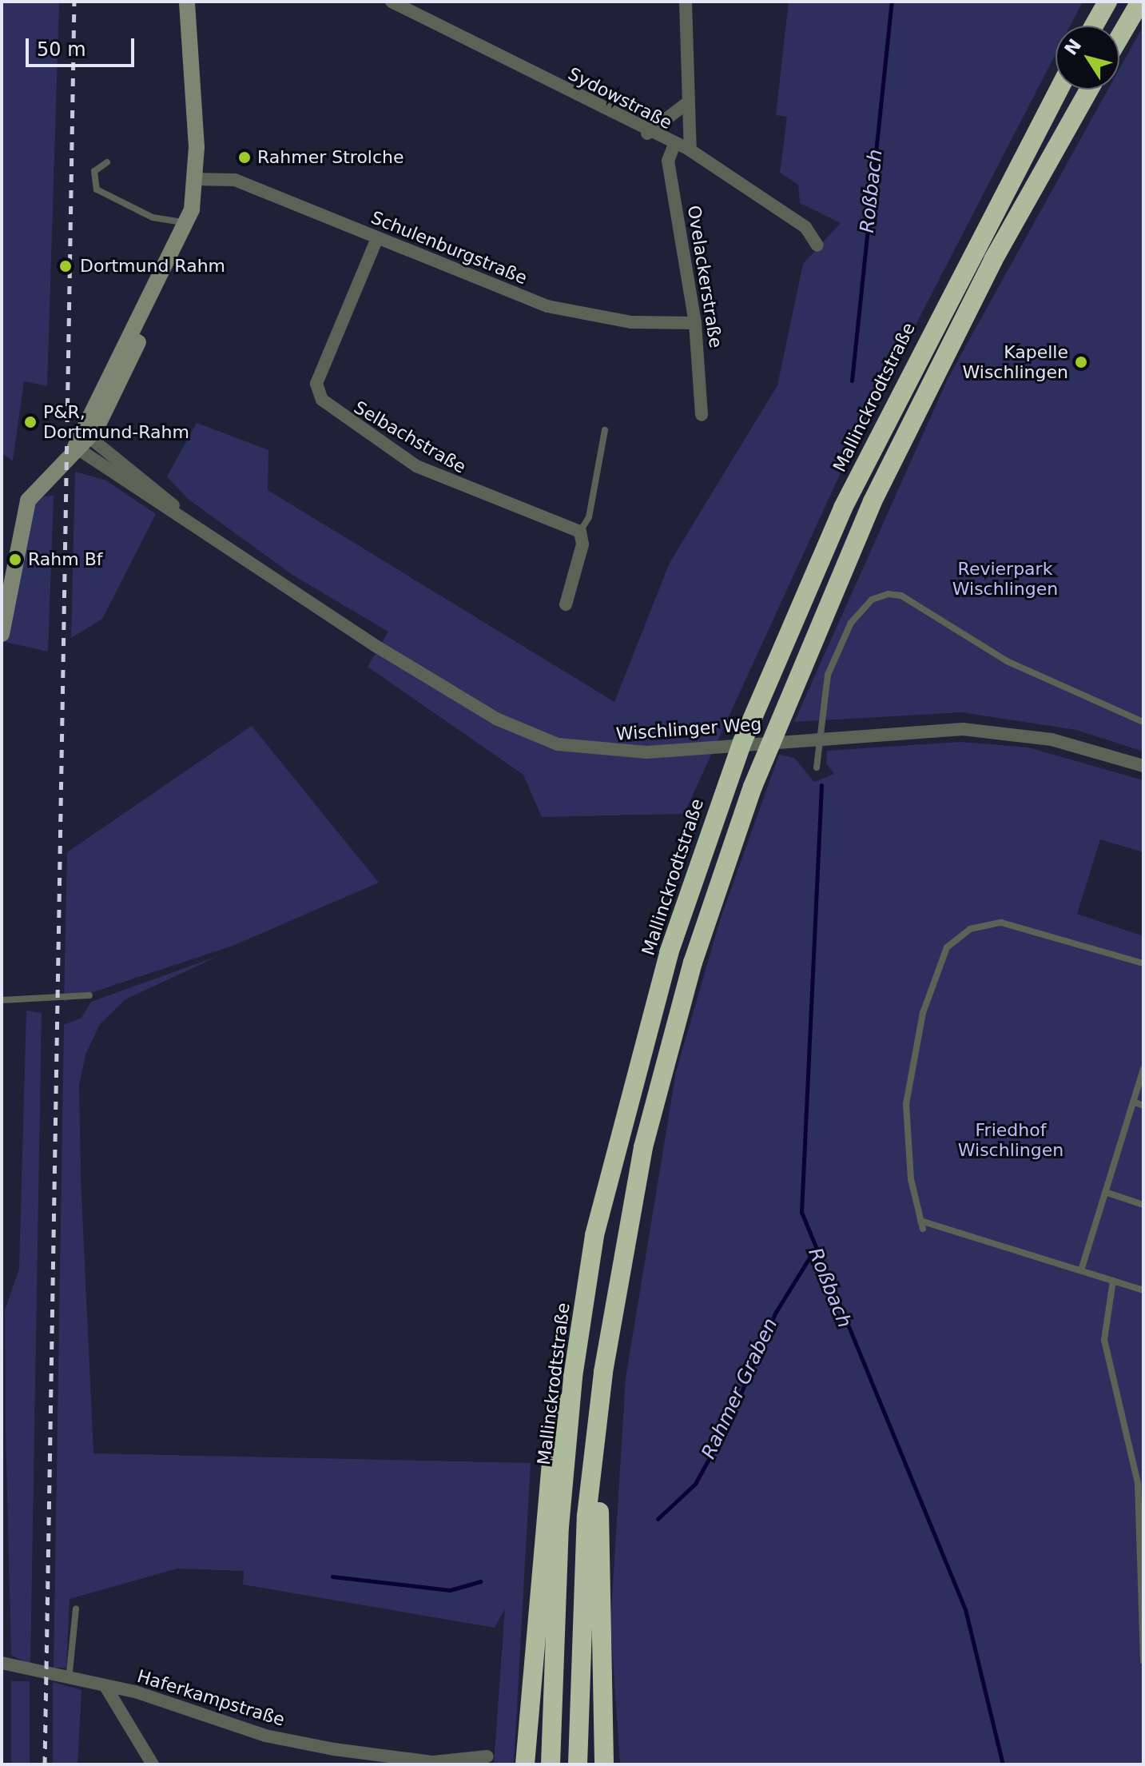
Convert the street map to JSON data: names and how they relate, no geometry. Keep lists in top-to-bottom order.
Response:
{
  "streets": {
    "highway": ["Mallinckrodtstraße"],
    "street": [
      "Sydowstraße",
      "Schulenburgstraße",
      "Ovelackerstraße",
      "Selbachstraße",
      "Wischlinger Weg",
      "Haferkampstraße"
    ]
  },
  "crossings": [
    ["Sydowstraße", "Ovelackerstraße"],
    ["Schulenburgstraße", "Ovelackerstraße"],
    ["Schulenburgstraße", "Selbachstraße"]
  ],
  "water": ["Roßbach", "Rahmer Graben"],
  "parks": ["Revierpark Wischlingen", "Friedhof Wischlingen"],
  "places": [
    "Rahmer Strolche",
    "Dortmund Rahm",
    "Kapelle Wischlingen",
    "P&R, Dortmund-Rahm",
    "Rahm Bf"
  ],
  "scale_bar": "50 m",
  "north": "top left"
}
